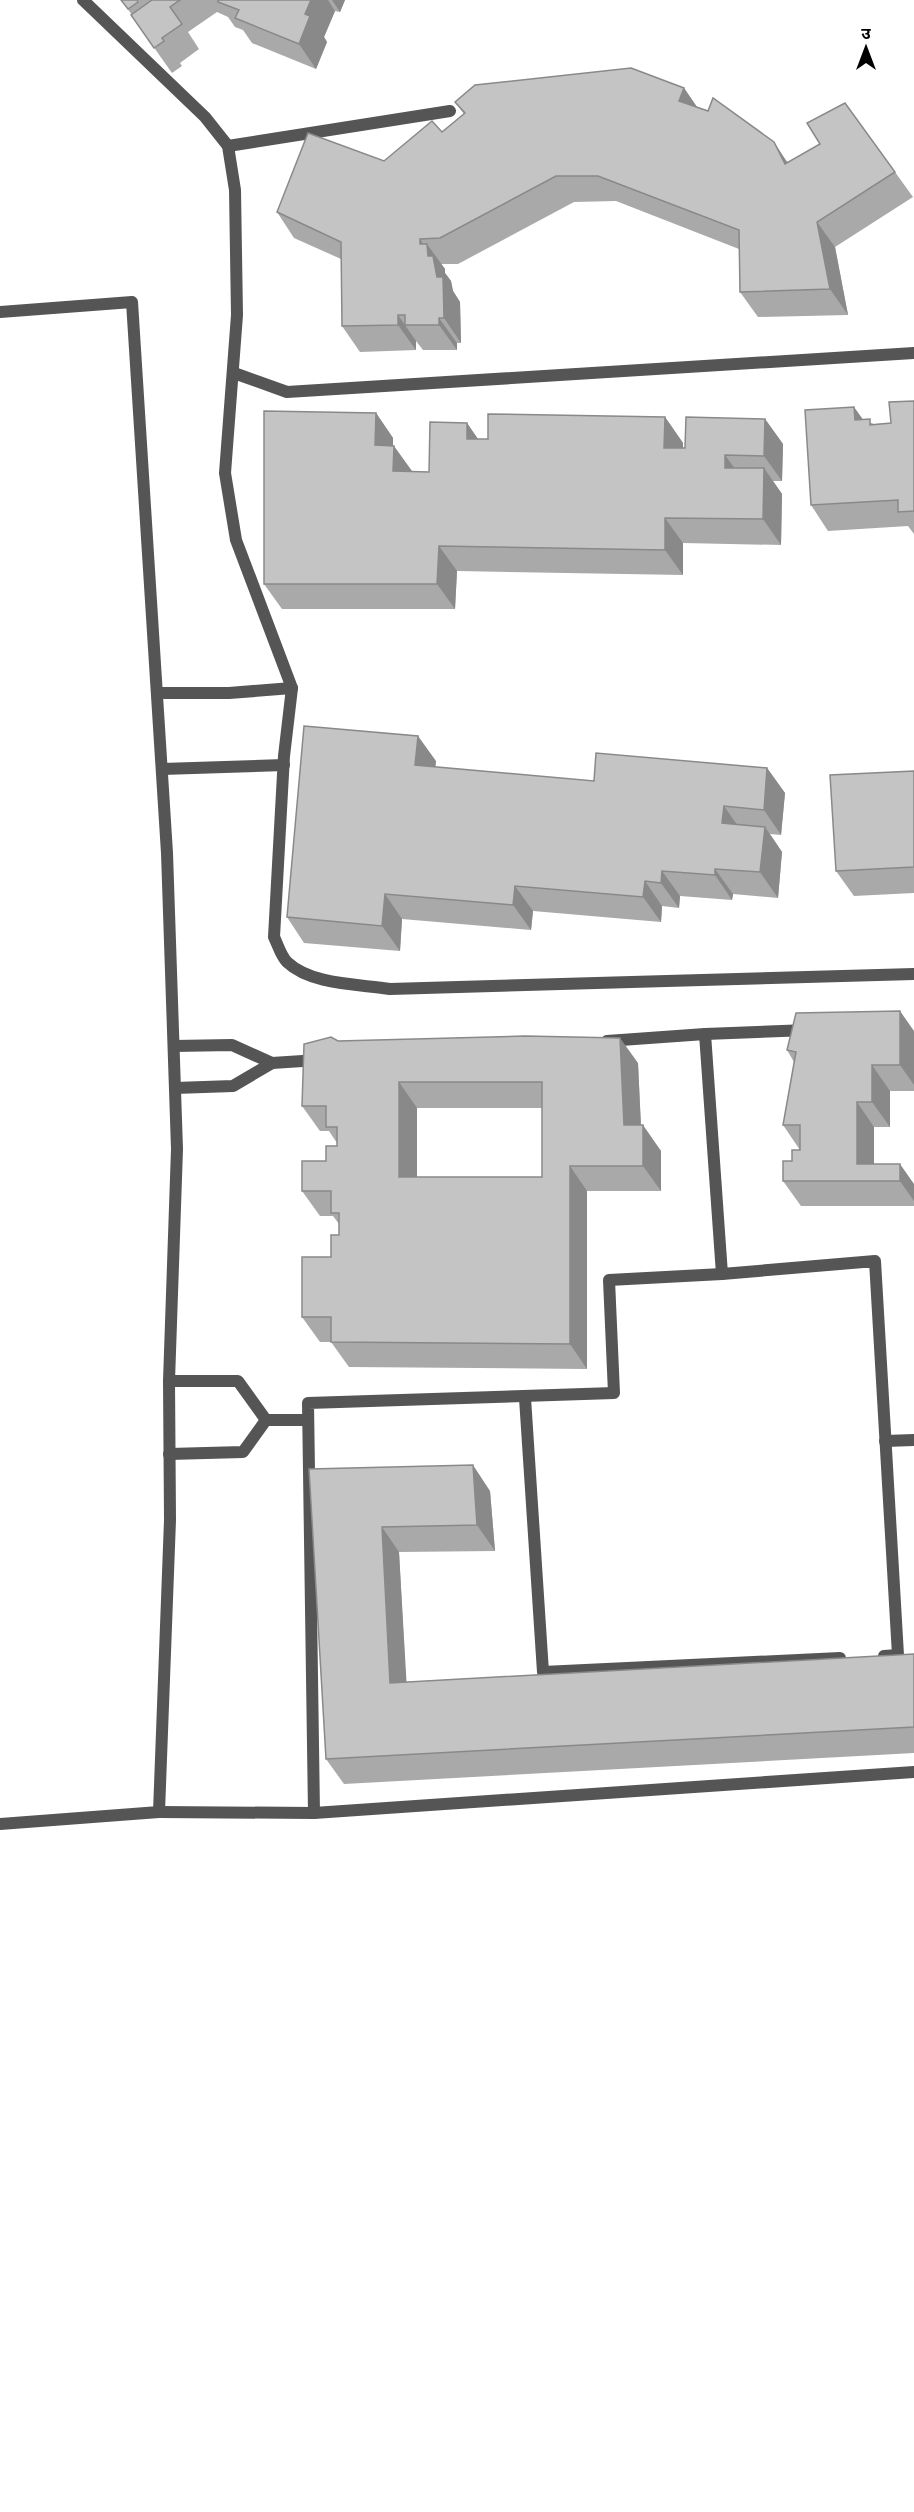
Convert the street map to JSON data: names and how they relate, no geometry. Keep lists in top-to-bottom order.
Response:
{
  "north": "top"
}
